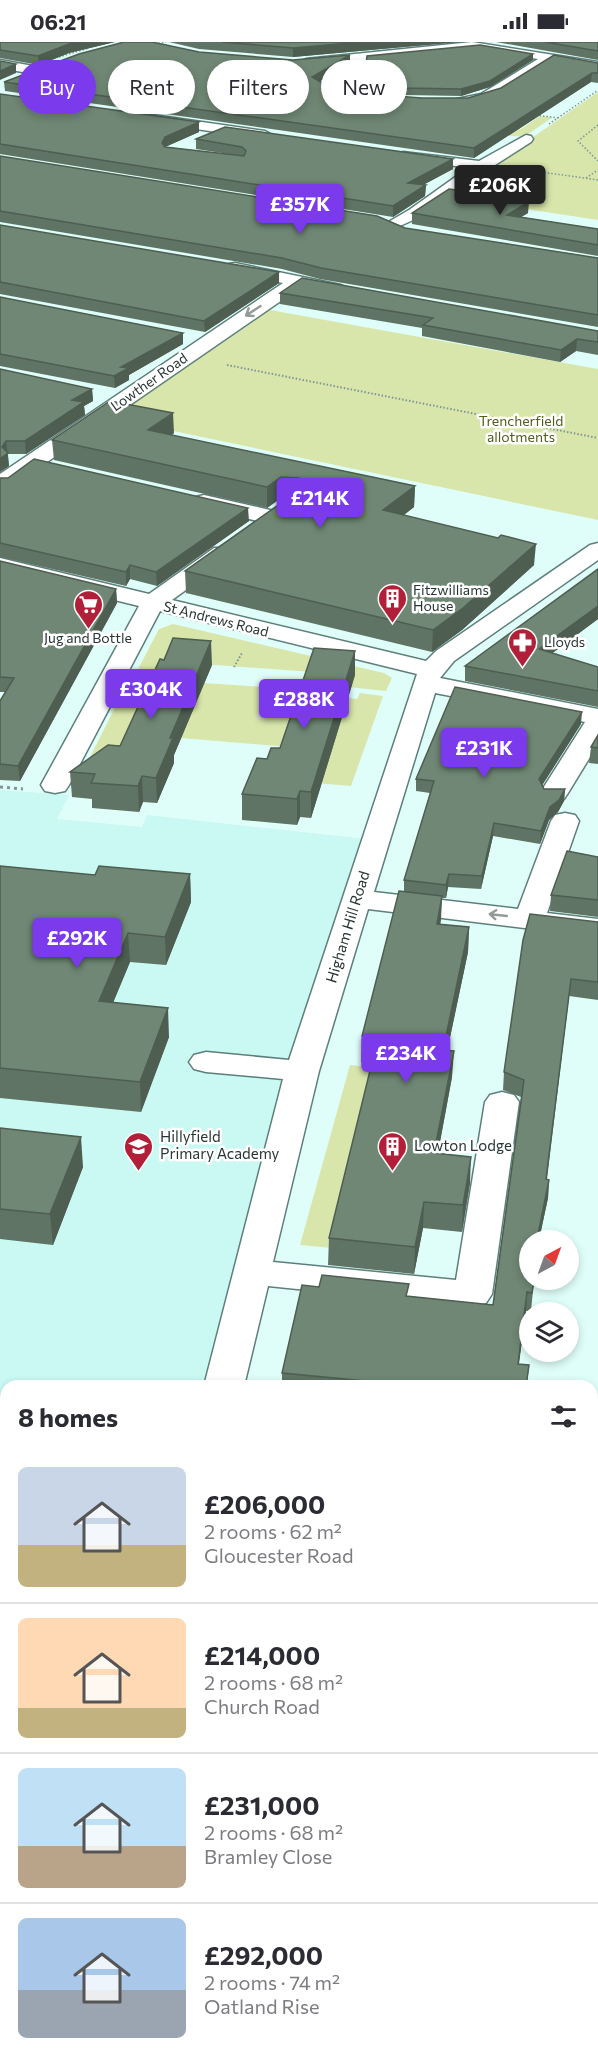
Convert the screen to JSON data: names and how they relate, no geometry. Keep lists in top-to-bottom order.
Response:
{
  "streets": {
    "street": ["Lowther Road", "St Andrews Road", "Higham Hill Road"]
  },
  "crossings": [
    ["St Andrews Road", "Higham Hill Road"]
  ],
  "one_way": ["Lowther Road"],
  "parks": ["Trencherfield allotments"],
  "places": {
    "building": ["Fitzwilliams House", "Lowton Lodge"],
    "supermarket": ["Jug and Bottle"],
    "pharmacy": ["Lloyds"],
    "school or university": ["Hillyfield Primary Academy"]
  },
  "north": "top right",
  "page": {
    "status": "06:21",
    "chip": [
      "Buy",
      "Rent",
      "Filters",
      "New"
    ],
    "price": [
      "£206K",
      "£357K",
      "£214K",
      "£304K",
      "£288K",
      "£231K",
      "£292K",
      "£234K"
    ],
    "heading": "8 homes",
    "list": [
      {
        "name": "£206,000",
        "note": "2 rooms · 62 m² · Gloucester Road"
      },
      {
        "name": "£214,000",
        "note": "2 rooms · 68 m² · Church Road"
      },
      {
        "name": "£231,000",
        "note": "2 rooms · 68 m² · Bramley Close"
      },
      {
        "name": "£292,000",
        "note": "2 rooms · 74 m² · Oatland Rise"
      }
    ]
  }
}
